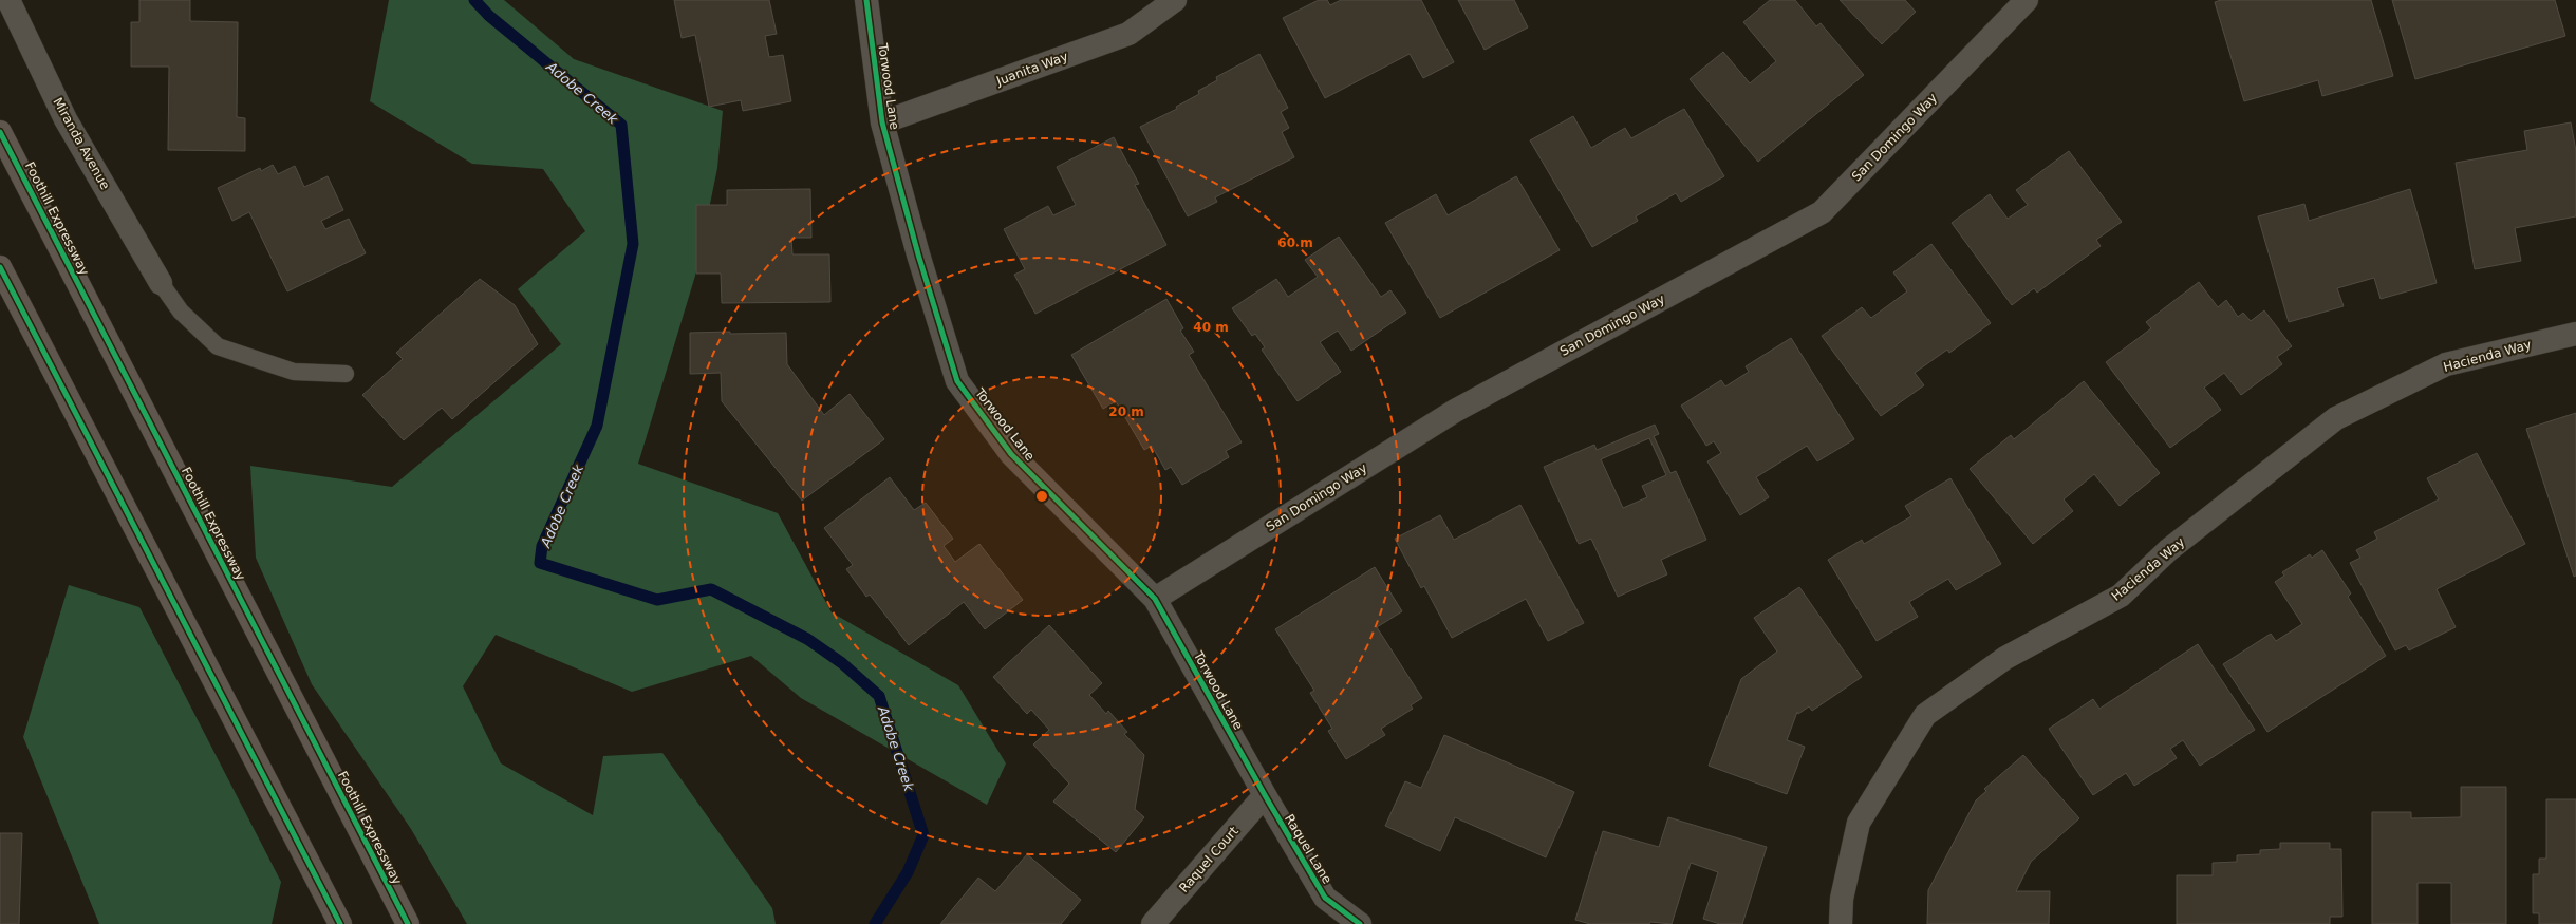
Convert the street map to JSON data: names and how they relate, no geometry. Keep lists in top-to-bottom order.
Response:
{
  "streets": {
    "highway": ["Foothill Expressway"],
    "street": [
      "Juanita Way",
      "Torwood Lane",
      "San Domingo Way",
      "Miranda Avenue",
      "Hacienda Way",
      "Raquel Lane",
      "Raquel Court"
    ]
  },
  "crossings": [
    ["Juanita Way", "Torwood Lane"],
    ["Torwood Lane", "San Domingo Way"],
    ["Torwood Lane", "Raquel Lane"],
    ["Torwood Lane", "Raquel Court"],
    ["Raquel Lane", "Raquel Court"]
  ],
  "water": ["Adobe Creek"],
  "rings": ["60 m", "40 m", "20 m"]
}
